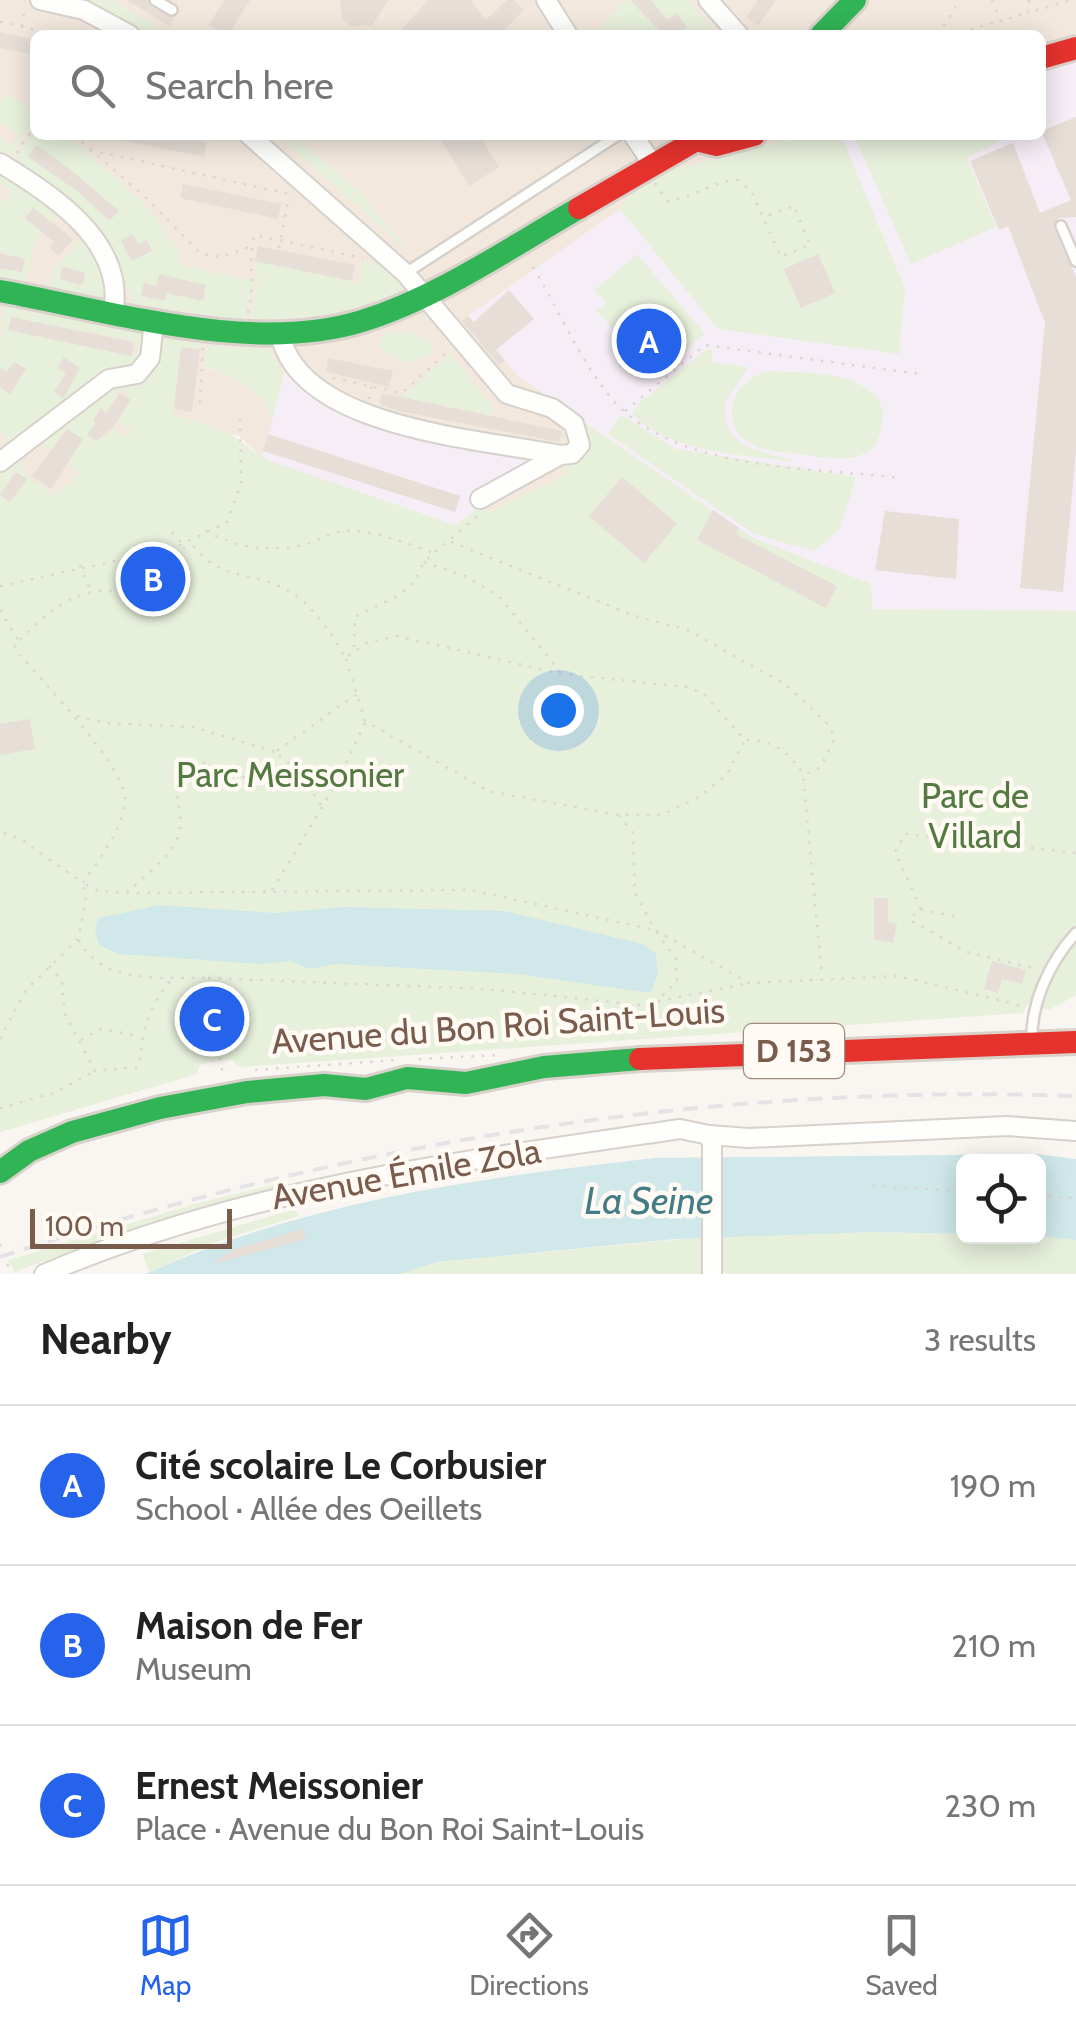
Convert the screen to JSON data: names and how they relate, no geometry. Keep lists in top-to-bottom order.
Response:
{
  "streets": {
    "main road": ["Avenue du Bon Roi Saint-Louis", "D 153"],
    "street": ["Avenue Émile Zola"]
  },
  "water": ["La Seine"],
  "parks": ["Parc Meissonier", "Parc de Villard"],
  "scale_bar": "100 m",
  "page": {
    "search": "Search here",
    "pins": ["A", "B", "C"],
    "scale": "100 m",
    "heading": ["Nearby", "3 results"],
    "list": [
      {
        "mark": "A",
        "name": "Cité scolaire Le Corbusier",
        "note": "School · Allée des Oeillets",
        "value": "190 m"
      },
      {
        "mark": "B",
        "name": "Maison de Fer",
        "note": "Museum",
        "value": "210 m"
      },
      {
        "mark": "C",
        "name": "Ernest Meissonier",
        "note": "Place · Avenue du Bon Roi Saint-Louis",
        "value": "230 m"
      }
    ],
    "nav": ["Map", "Directions", "Saved"]
  }
}
